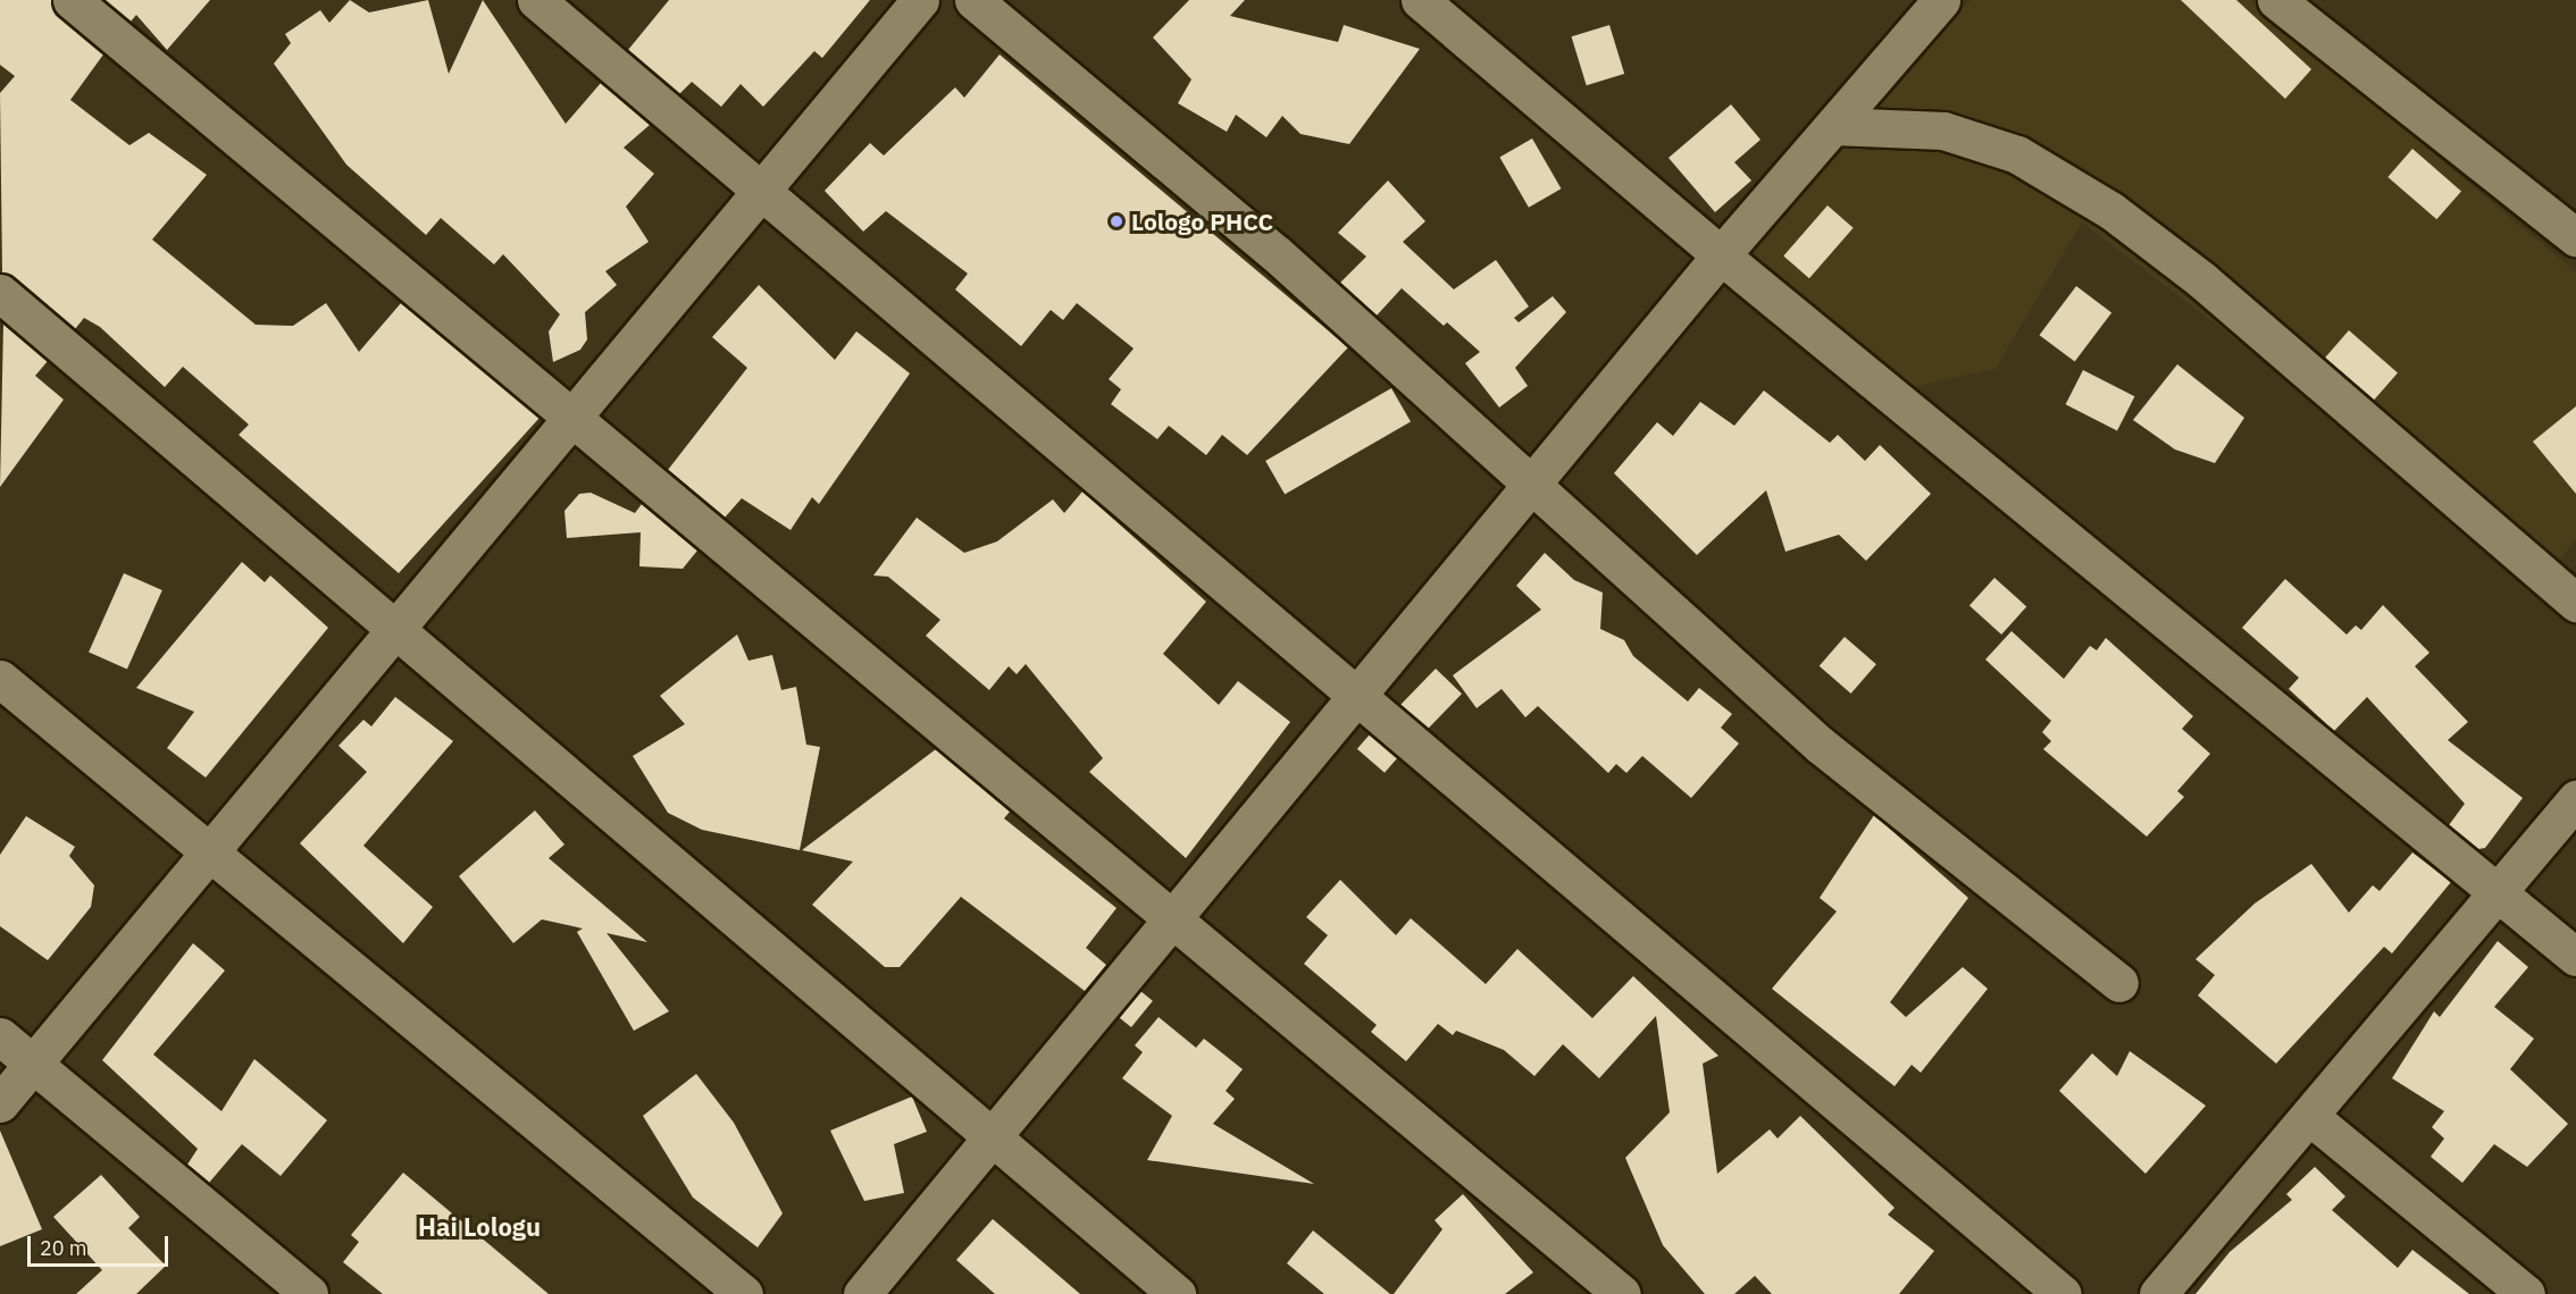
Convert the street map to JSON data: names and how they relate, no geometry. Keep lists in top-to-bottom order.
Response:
{
  "districts": ["Hai Lologu"],
  "places": ["Lologo PHCC"],
  "scale_bar": "20 m"
}
